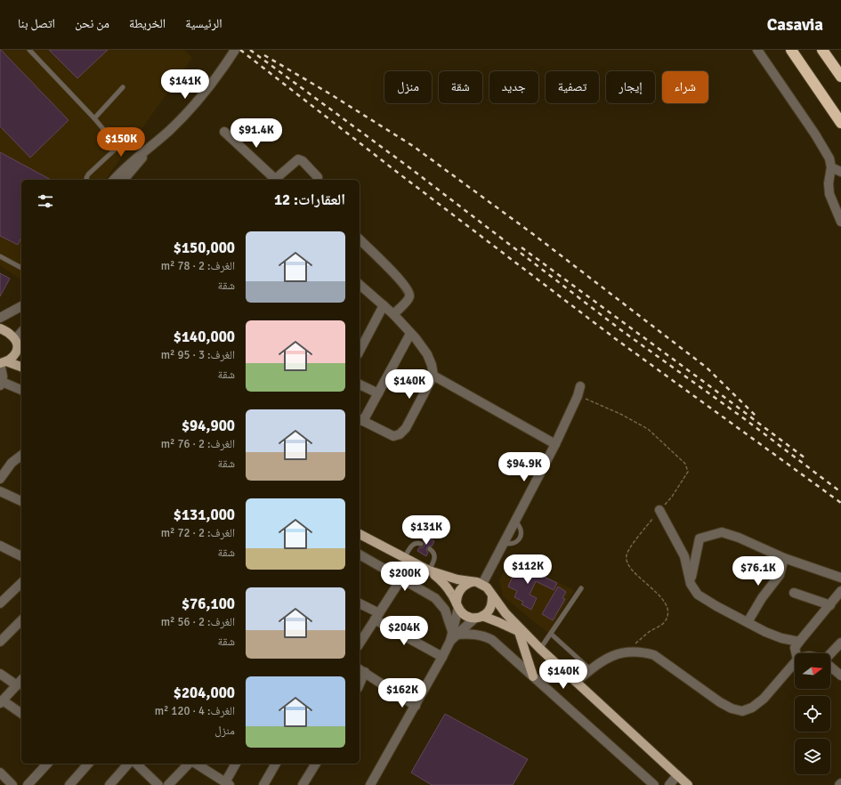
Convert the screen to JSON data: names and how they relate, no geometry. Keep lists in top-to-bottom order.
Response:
{
  "north": "right",
  "page": {
    "header": "Casavia",
    "nav": [
      "الرئيسية",
      "الخريطة",
      "من نحن",
      "اتصل بنا"
    ],
    "price": [
      "$141K",
      "$91.4K",
      "$150K",
      "$140K",
      "$94.9K",
      "$131K",
      "$112K",
      "$76.1K",
      "$200K",
      "$204K",
      "$140K",
      "$162K"
    ],
    "chip": [
      "شراء",
      "إيجار",
      "تصفية",
      "جديد",
      "شقة",
      "منزل"
    ],
    "heading": "العقارات: 12",
    "list": [
      {
        "name": "$150,000",
        "note": "الغرف: 2 · 78 m² · شقة"
      },
      {
        "name": "$140,000",
        "note": "الغرف: 3 · 95 m² · شقة"
      },
      {
        "name": "$94,900",
        "note": "الغرف: 2 · 76 m² · شقة"
      },
      {
        "name": "$131,000",
        "note": "الغرف: 2 · 72 m² · شقة"
      },
      {
        "name": "$76,100",
        "note": "الغرف: 2 · 56 m² · شقة"
      },
      {
        "name": "$204,000",
        "note": "الغرف: 4 · 120 m² · منزل"
      }
    ]
  }
}
